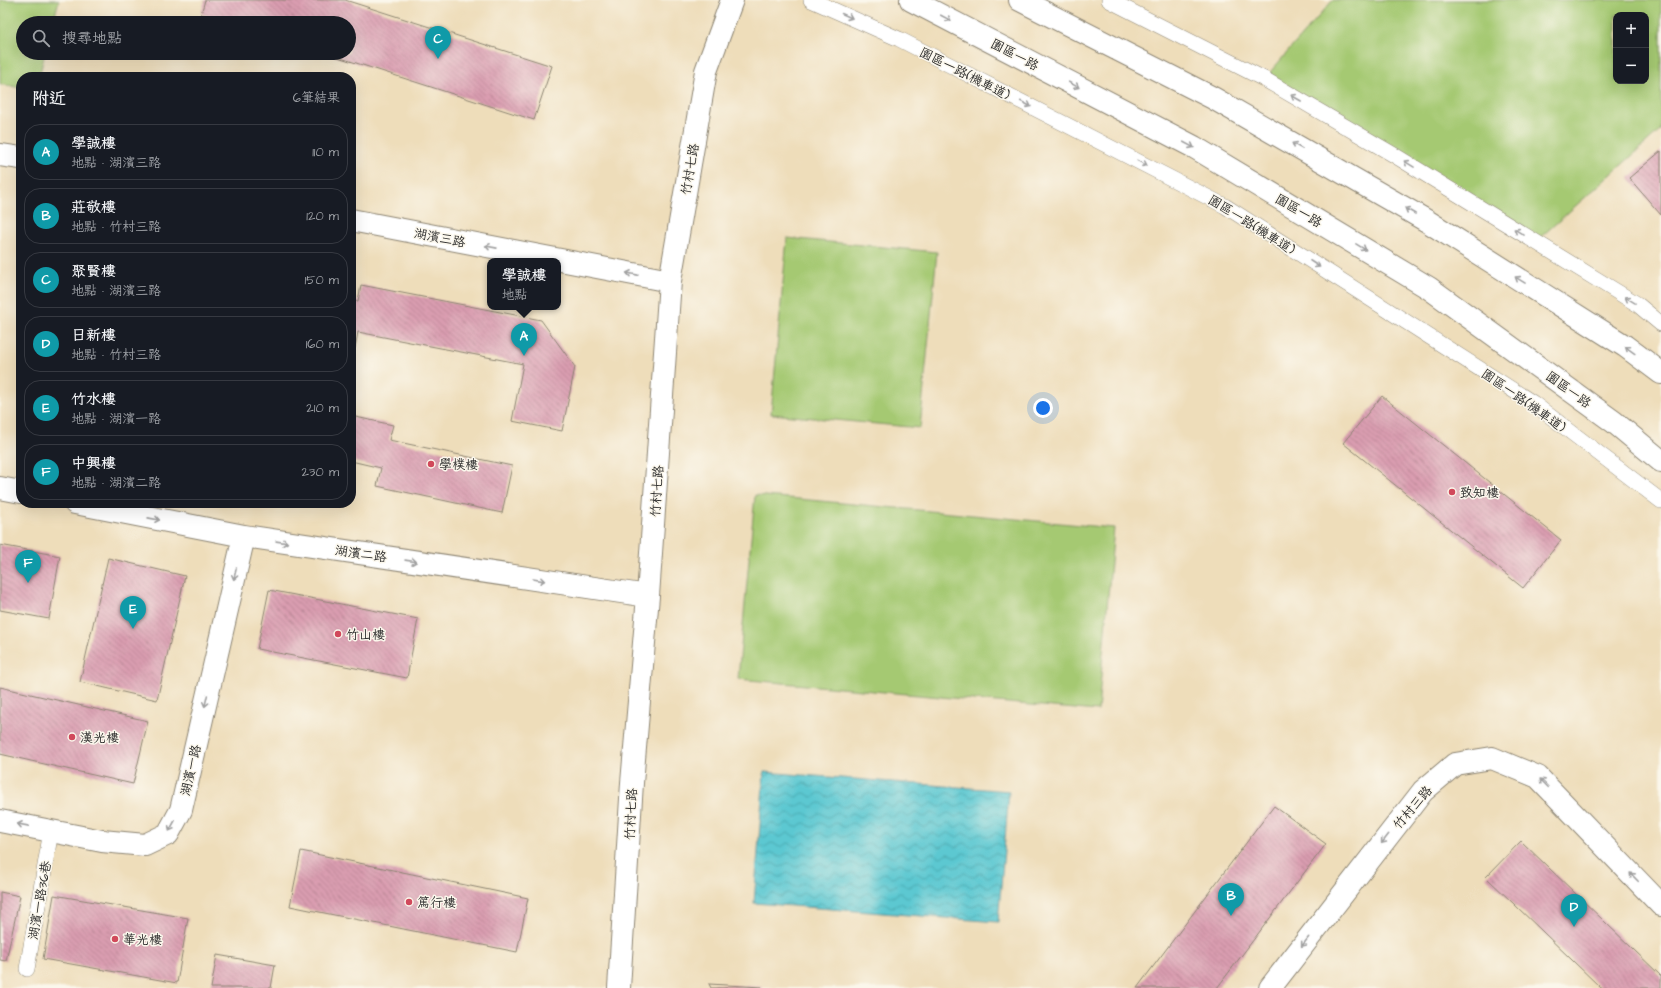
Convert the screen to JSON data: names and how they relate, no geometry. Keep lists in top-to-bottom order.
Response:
{
  "streets": {
    "street": [
      "園區一路",
      "竹村七路",
      "湖濱三路",
      "湖濱二路",
      "湖濱一路",
      "竹村三路"
    ],
    "lane": ["園區一路(機車道)", "湖濱一路36巷"]
  },
  "crossings": [
    ["竹村七路", "湖濱三路"],
    ["竹村七路", "湖濱二路"],
    ["湖濱二路", "湖濱一路"],
    ["湖濱一路", "湖濱一路36巷"]
  ],
  "one_way": ["湖濱三路", "湖濱二路"],
  "places": [
    "學樸樓",
    "致知樓",
    "竹山樓",
    "漢光樓",
    "篤行樓",
    "華光樓"
  ],
  "page": {
    "map_buttons": ["+", "−"],
    "search": "搜尋地點",
    "pins": [
      "C",
      "A",
      "F",
      "E",
      "B",
      "D"
    ],
    "heading": ["附近", "6筆結果"],
    "list": [
      {
        "mark": "A",
        "name": "學誠樓",
        "note": "地點 · 湖濱三路",
        "value": "110 m"
      },
      {
        "mark": "B",
        "name": "莊敬樓",
        "note": "地點 · 竹村三路",
        "value": "120 m"
      },
      {
        "mark": "C",
        "name": "聚賢樓",
        "note": "地點 · 湖濱三路",
        "value": "150 m"
      },
      {
        "mark": "D",
        "name": "日新樓",
        "note": "地點 · 竹村三路",
        "value": "160 m"
      },
      {
        "mark": "E",
        "name": "竹水樓",
        "note": "地點 · 湖濱一路",
        "value": "210 m"
      },
      {
        "mark": "F",
        "name": "中興樓",
        "note": "地點 · 湖濱二路",
        "value": "230 m"
      }
    ],
    "popup": ["學誠樓", "地點"]
  }
}
